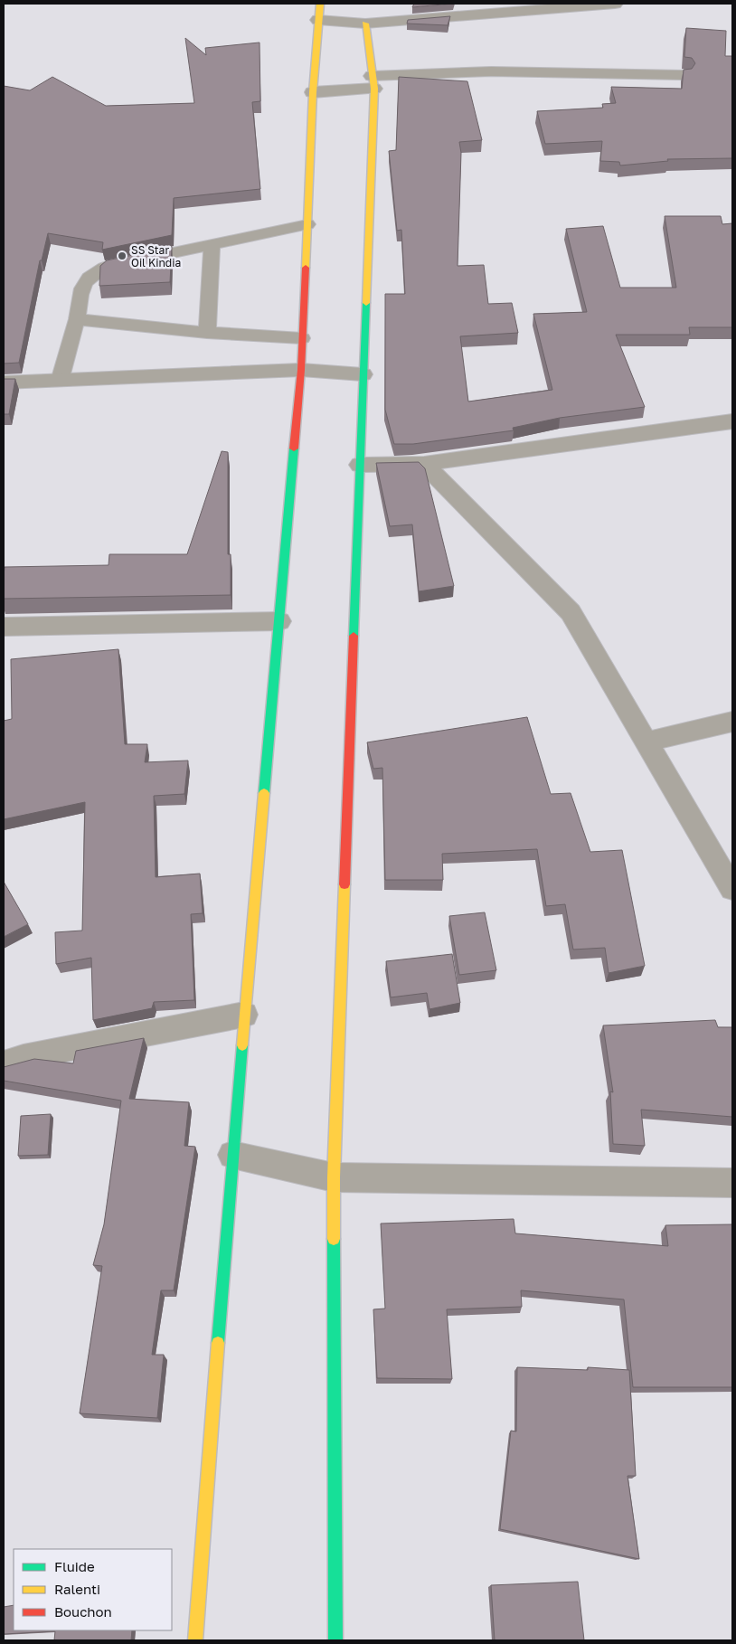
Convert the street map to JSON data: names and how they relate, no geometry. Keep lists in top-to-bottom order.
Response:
{
  "places": ["SS Star Oil Kindia"],
  "legend": ["Fluide", "Ralenti", "Bouchon"]
}
